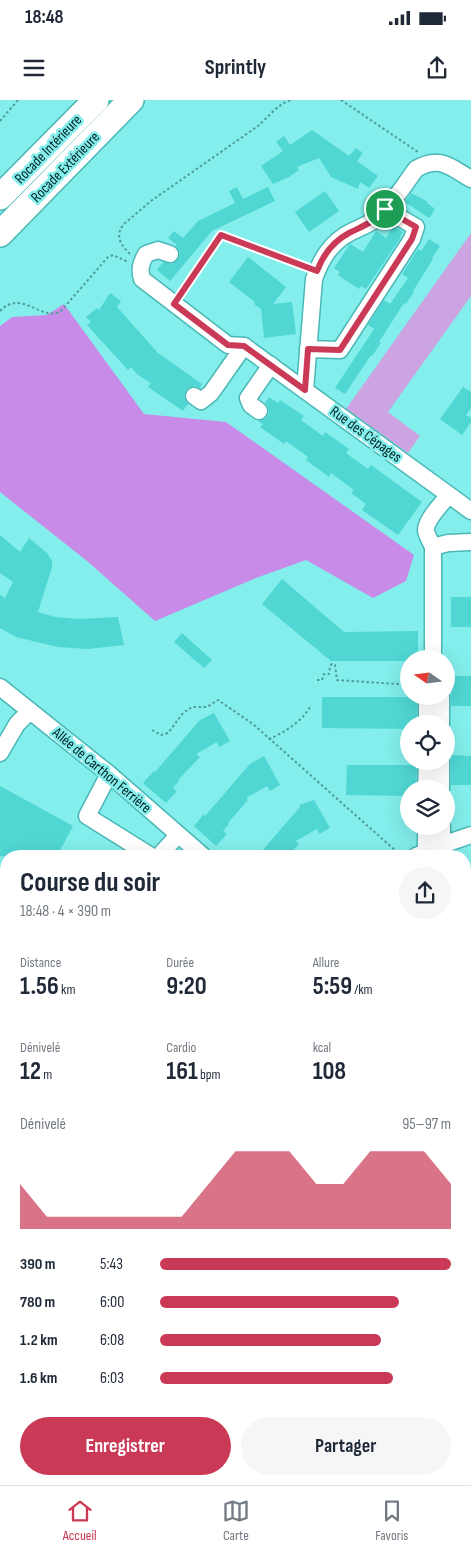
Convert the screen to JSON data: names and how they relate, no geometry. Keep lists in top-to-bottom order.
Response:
{
  "streets": {
    "highway": ["Rocade Intérieure", "Rocade Extérieure"],
    "street": ["Rue des Cépages", "Allée de Carthon Ferrière"]
  },
  "north": "left",
  "page": {
    "status": "18:48",
    "header": "Sprintly",
    "heading": ["Course du soir", "18:48 · 4 × 390 m"],
    "stats": [
      ["Distance", "1.56 km"],
      ["Durée", "9:20"],
      ["Allure", "5:59 /km"],
      ["Dénivelé", "12 m"],
      ["Cardio", "161 bpm"],
      ["kcal", "108"]
    ],
    "chart": ["Dénivelé", "95–97 m"],
    "list": [
      {
        "name": "390 m",
        "note": "5:43"
      },
      {
        "name": "780 m",
        "note": "6:00"
      },
      {
        "name": "1.2 km",
        "note": "6:08"
      },
      {
        "name": "1.6 km",
        "note": "6:03"
      }
    ],
    "buttons": ["Enregistrer", "Partager"],
    "tabs": ["Accueil", "Carte", "Favoris"]
  }
}
